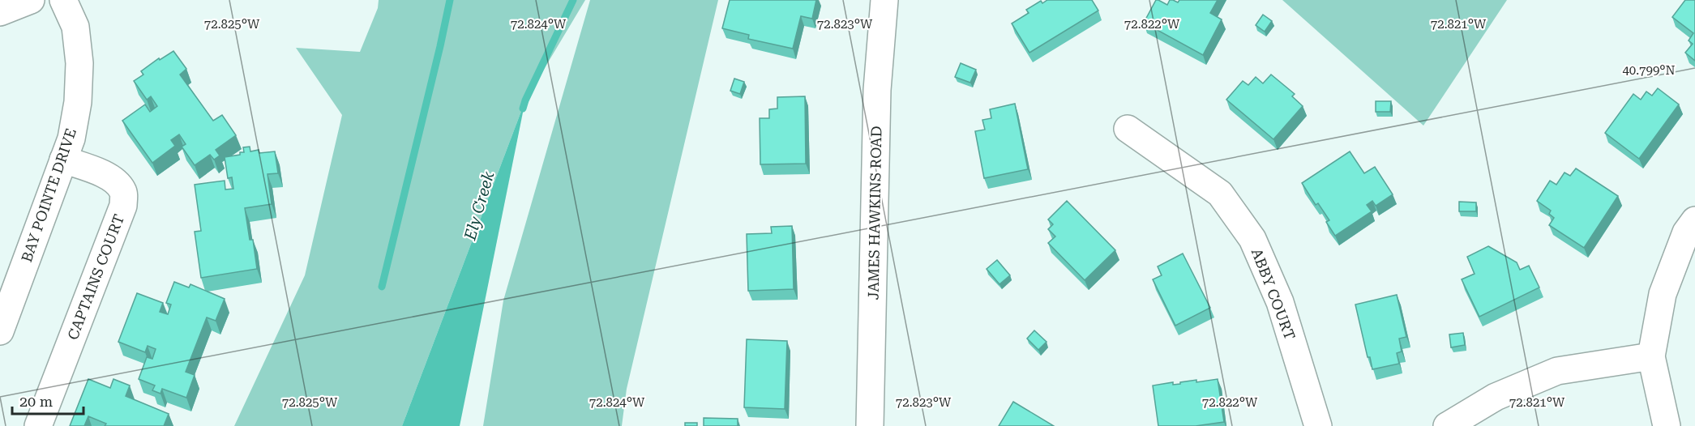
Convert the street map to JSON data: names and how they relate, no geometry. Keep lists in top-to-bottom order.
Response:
{
  "streets": {
    "street": [
      "BAY POINTE DRIVE",
      "JAMES HAWKINS ROAD",
      "CAPTAINS COURT",
      "ABBY COURT"
    ]
  },
  "crossings": [
    ["BAY POINTE DRIVE", "CAPTAINS COURT"]
  ],
  "water": ["Ely Creek"],
  "scale_bar": "20 m",
  "coordinates": [
    "72.825°W",
    "72.824°W",
    "72.823°W",
    "72.822°W",
    "72.821°W",
    "40.799°N"
  ]
}
